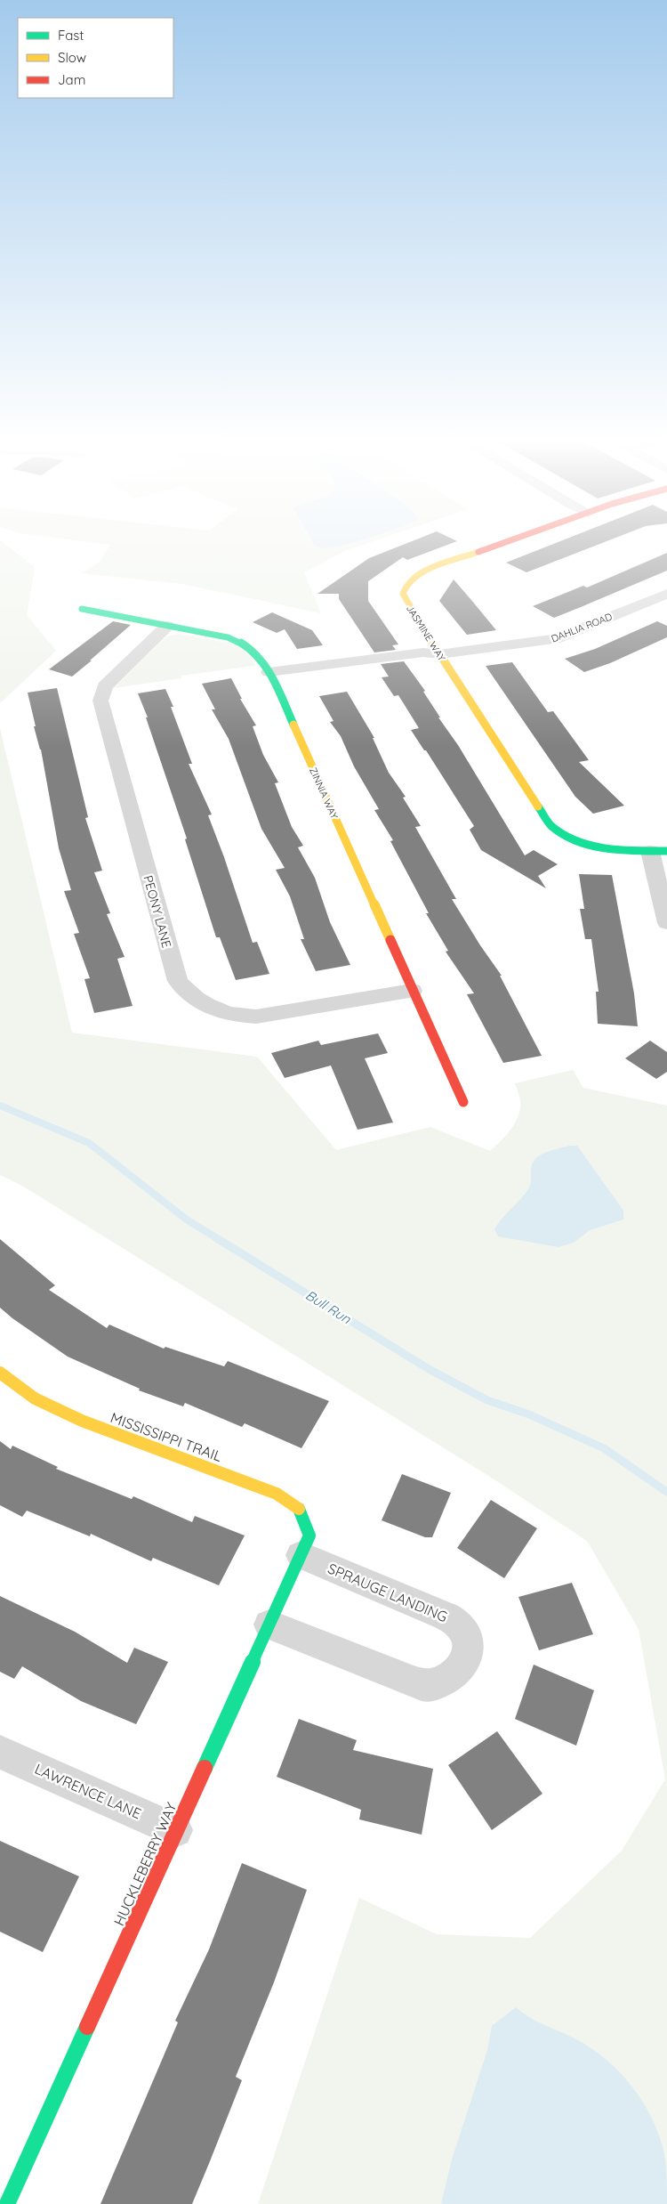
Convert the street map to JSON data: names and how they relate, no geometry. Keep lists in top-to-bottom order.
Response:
{
  "streets": {
    "street": [
      "DAHLIA ROAD",
      "JASMINE WAY",
      "ZINNIA WAY",
      "PEONY LANE",
      "MISSISSIPPI TRAIL",
      "SPRAUGE LANDING",
      "LAWRENCE LANE",
      "HUCKLEBERRY WAY"
    ]
  },
  "crossings": [
    ["DAHLIA ROAD", "JASMINE WAY"],
    ["DAHLIA ROAD", "ZINNIA WAY"],
    ["ZINNIA WAY", "PEONY LANE"],
    ["MISSISSIPPI TRAIL", "SPRAUGE LANDING"],
    ["MISSISSIPPI TRAIL", "HUCKLEBERRY WAY"],
    ["SPRAUGE LANDING", "HUCKLEBERRY WAY"],
    ["LAWRENCE LANE", "HUCKLEBERRY WAY"]
  ],
  "water": ["Bull Run"],
  "legend": ["Fast", "Slow", "Jam"]
}
